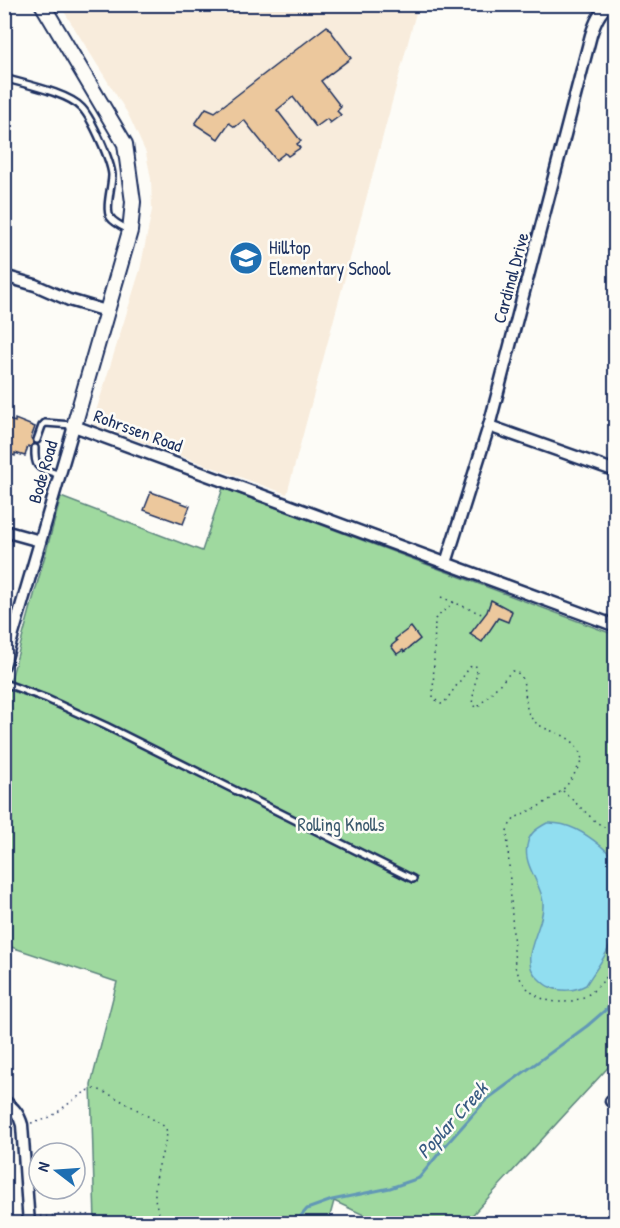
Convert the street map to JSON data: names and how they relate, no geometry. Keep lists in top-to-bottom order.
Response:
{
  "streets": {
    "street": ["Cardinal Drive", "Rohrssen Road", "Bode Road"]
  },
  "crossings": [
    ["Cardinal Drive", "Rohrssen Road"],
    ["Rohrssen Road", "Bode Road"]
  ],
  "water": ["Poplar Creek"],
  "parks": ["Rolling Knolls"],
  "places": {
    "school or university": ["Hilltop Elementary School"]
  },
  "north": "left"
}
